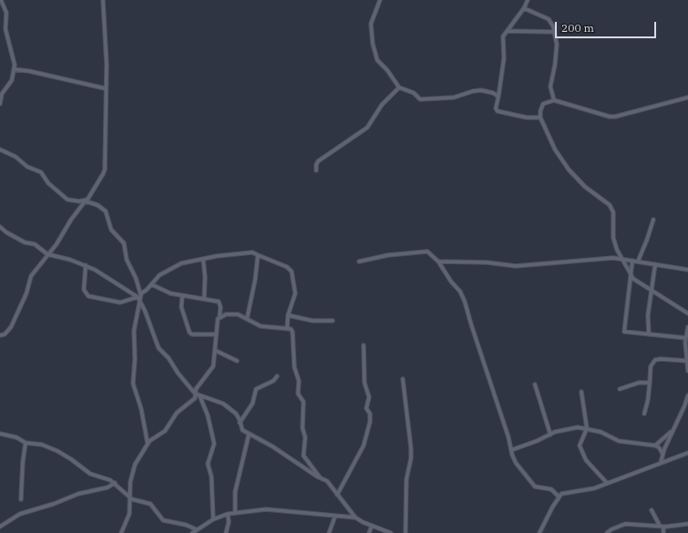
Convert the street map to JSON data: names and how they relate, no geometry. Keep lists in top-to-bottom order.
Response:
{
  "scale_bar": "200 m"
}
